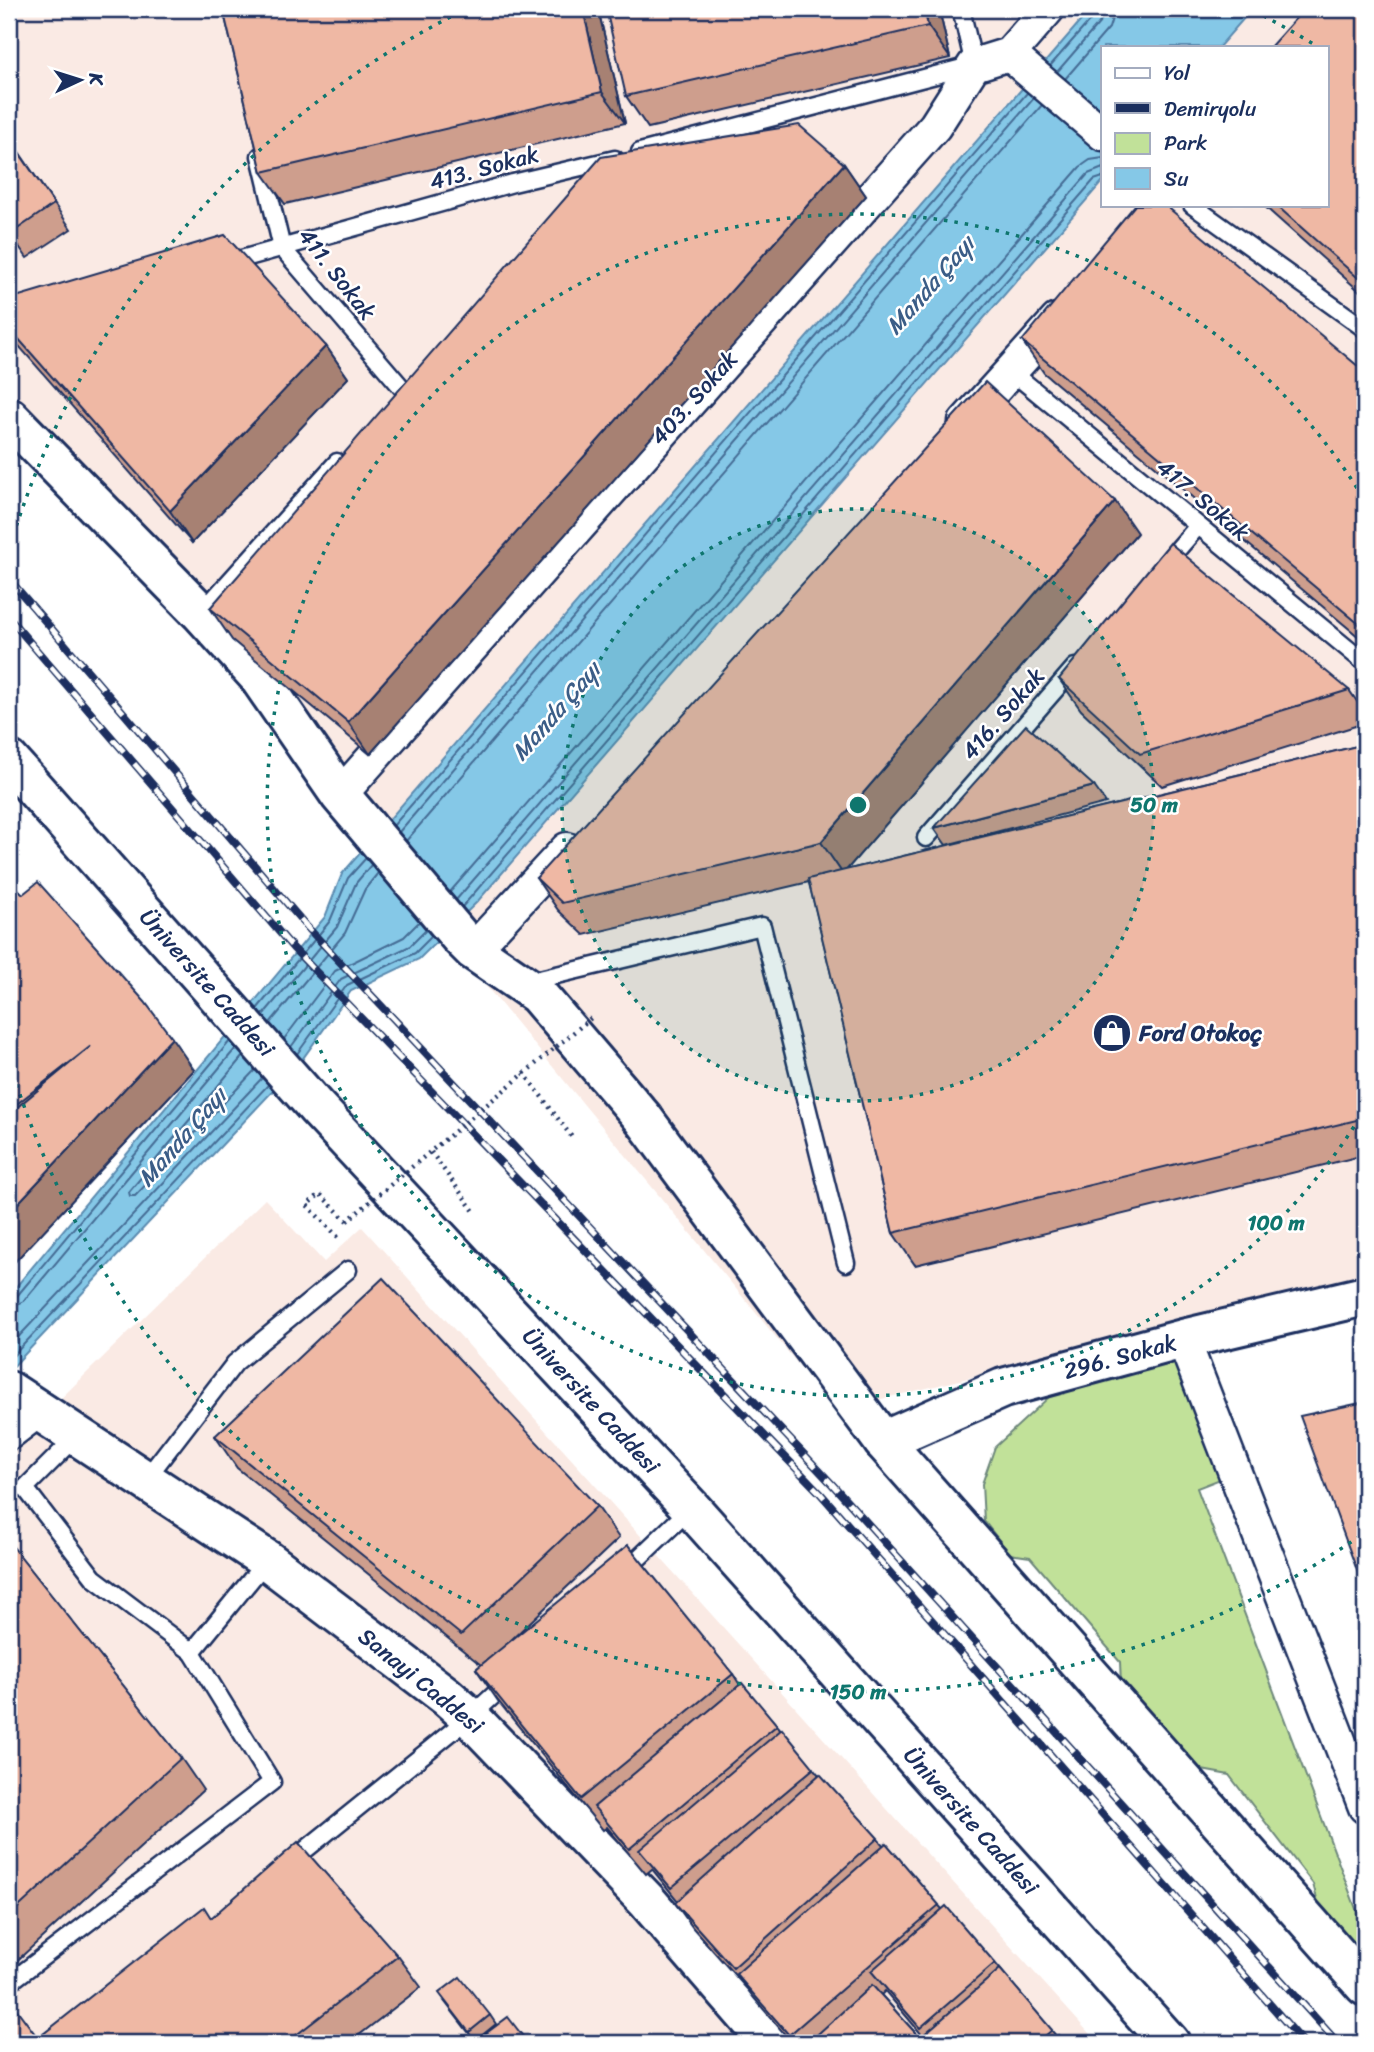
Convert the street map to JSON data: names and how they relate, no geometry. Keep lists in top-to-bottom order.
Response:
{
  "streets": {
    "main road": ["Üniversite Caddesi", "296. Sokak", "Sanayi Caddesi"],
    "street": ["403. Sokak"],
    "lane": [
      "413. Sokak",
      "411. Sokak",
      "417. Sokak",
      "416. Sokak"
    ]
  },
  "crossings": [
    ["413. Sokak", "411. Sokak"],
    ["413. Sokak", "403. Sokak"]
  ],
  "water": ["Manda Çayı"],
  "places": {
    "shop": ["Ford Otokoç"]
  },
  "legend": [
    "Yol",
    "Demiryolu",
    "Park",
    "Su"
  ],
  "north": "right",
  "rings": ["50 m", "100 m", "150 m"]
}
